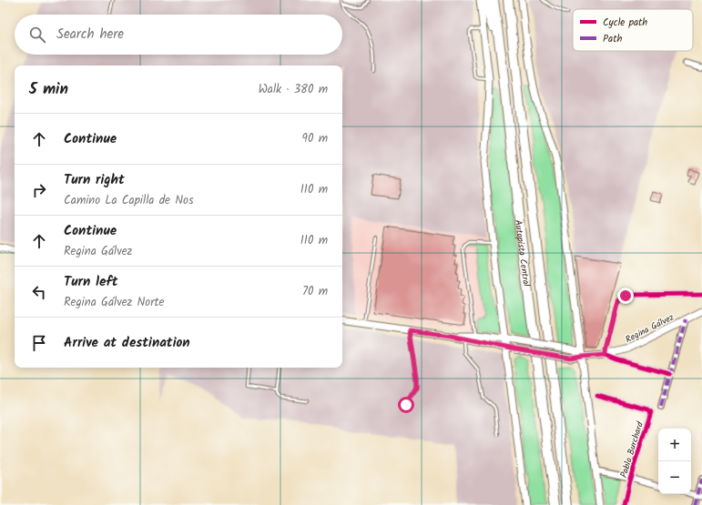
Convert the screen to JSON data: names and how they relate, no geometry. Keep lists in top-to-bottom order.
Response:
{
  "streets": {
    "highway": ["Autopista Central"],
    "main road": ["Regina Gálvez"],
    "street": ["Pablo Burchard"]
  },
  "legend": ["Cycle path", "Path"],
  "page": {
    "search": "Search here",
    "heading": ["5 min", "Walk · 380 m"],
    "list": [
      ["Continue", "90 m"],
      ["Turn right", "Camino La Capilla de Nos", "110 m"],
      ["Continue", "Regina Gálvez", "110 m"],
      ["Turn left", "Regina Gálvez Norte", "70 m"],
      "Arrive at destination"
    ],
    "map_buttons": ["+", "−"]
  }
}
